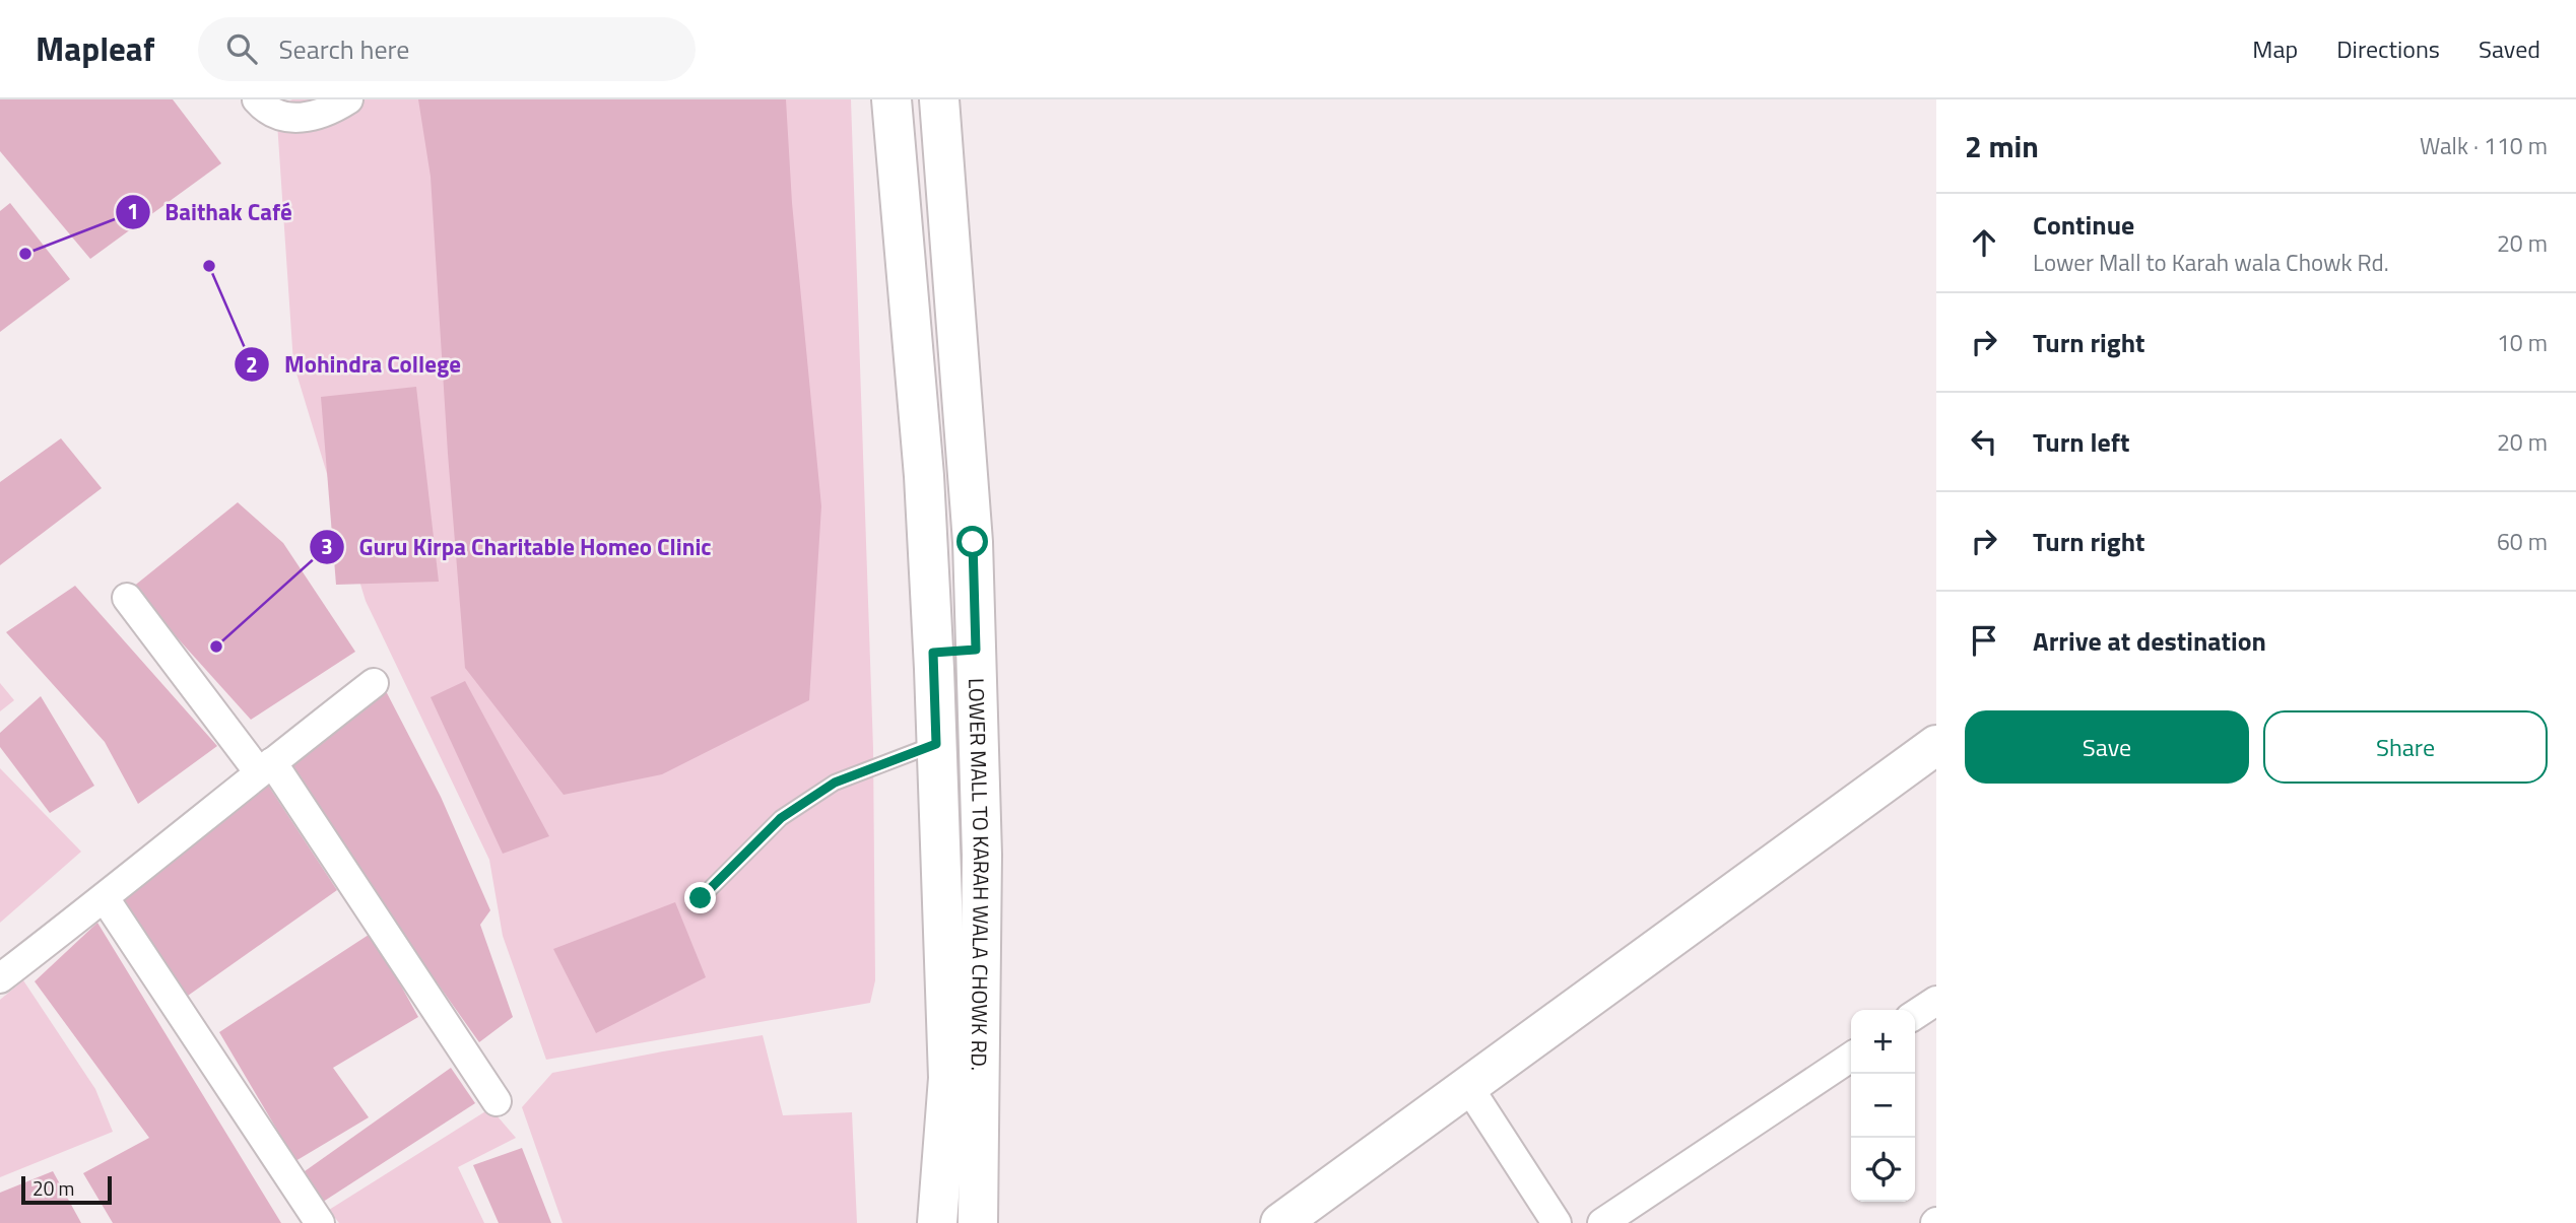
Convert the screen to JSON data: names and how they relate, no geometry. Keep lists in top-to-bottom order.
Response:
{
  "streets": {
    "main road": ["LOWER MALL TO KARAH WALA CHOWK RD."]
  },
  "places": ["Baithak Café", "Mohindra College", "Guru Kirpa Charitable Homeo Clinic"],
  "scale_bar": "20 m",
  "page": {
    "header": "Mapleaf",
    "search": "Search here",
    "nav": ["Map", "Directions", "Saved"],
    "heading": ["2 min", "Walk · 110 m"],
    "list": [
      ["Continue", "Lower Mall to Karah wala Chowk Rd.", "20 m"],
      ["Turn right", "10 m"],
      ["Turn left", "20 m"],
      ["Turn right", "60 m"],
      "Arrive at destination"
    ],
    "buttons": ["Save", "Share"],
    "map_buttons": ["+", "−"],
    "scale": "20 m"
  }
}
